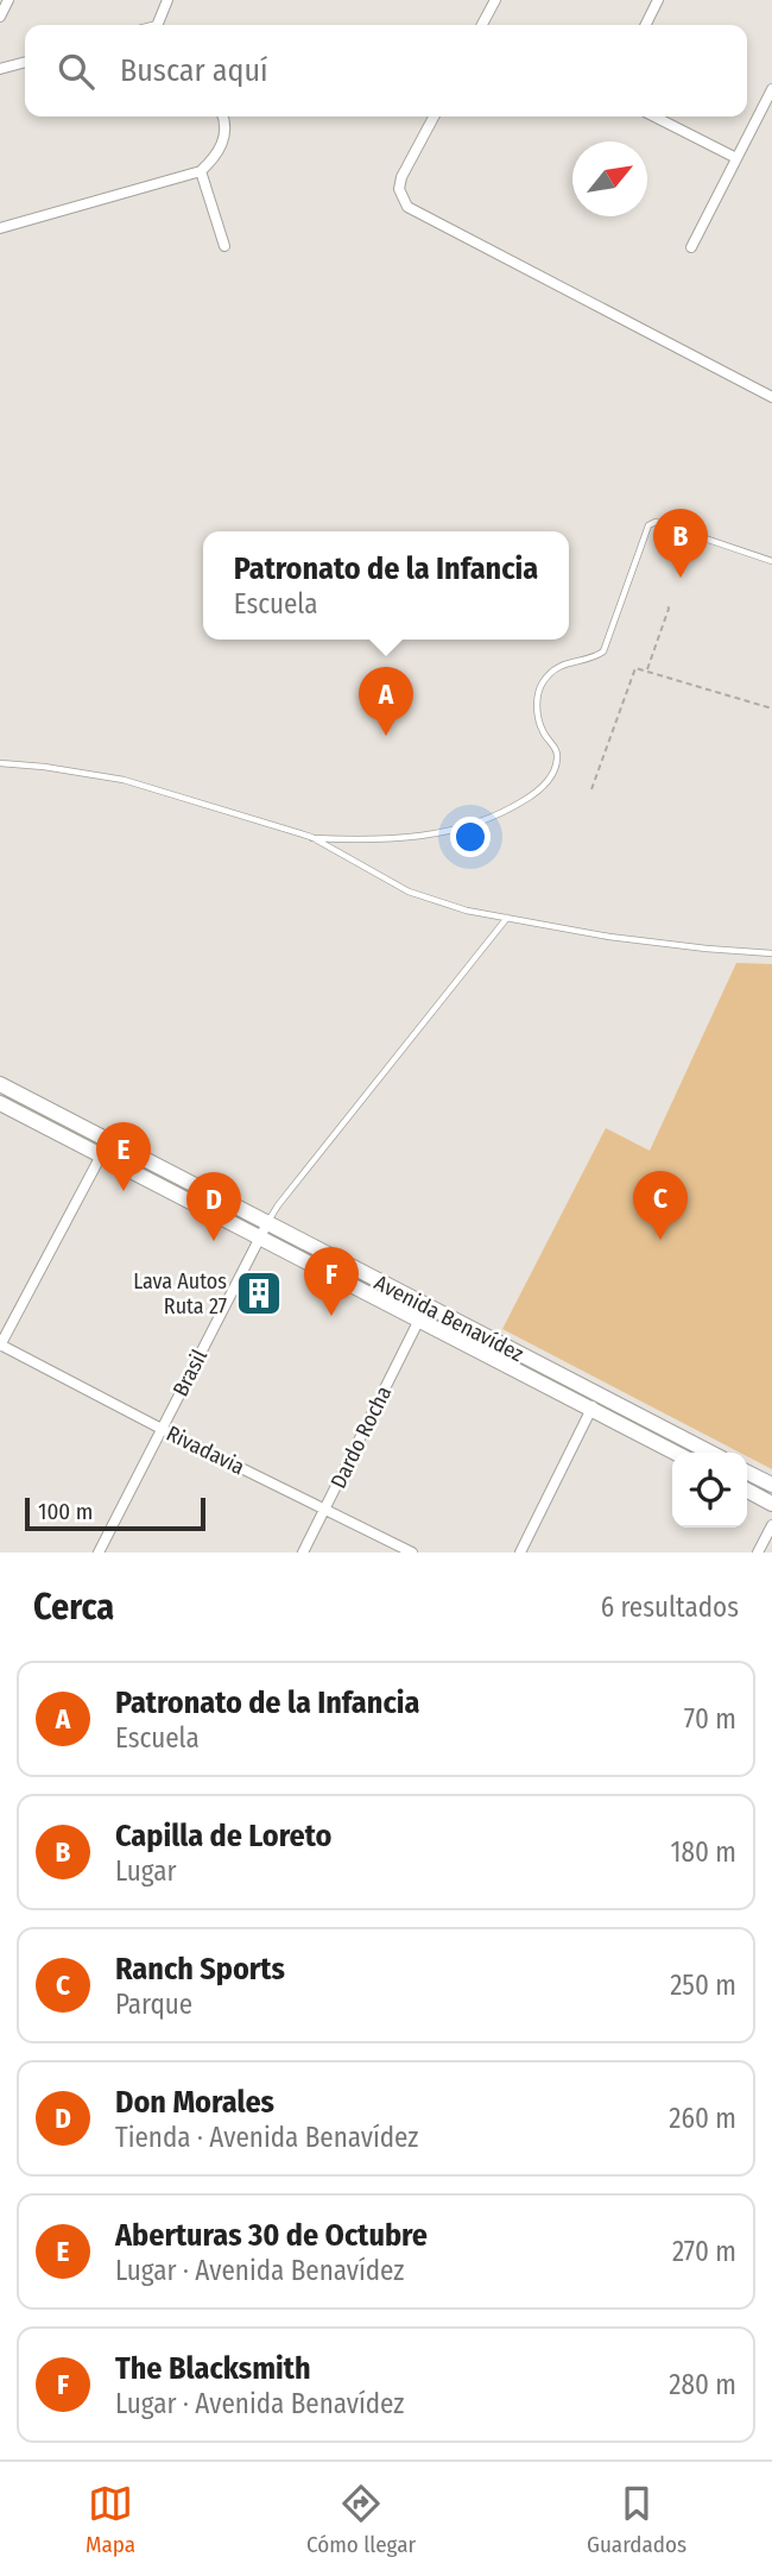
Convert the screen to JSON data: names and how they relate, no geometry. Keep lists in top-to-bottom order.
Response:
{
  "streets": {
    "main road": ["Avenida Benavídez"],
    "street": ["Brasil", "Dardo Rocha", "Rivadavia"]
  },
  "crossings": [
    ["Avenida Benavídez", "Brasil"],
    ["Avenida Benavídez", "Dardo Rocha"],
    ["Brasil", "Rivadavia"],
    ["Dardo Rocha", "Rivadavia"]
  ],
  "places": {
    "building": ["Lava Autos Ruta 27"]
  },
  "scale_bar": "100 m",
  "north": "top right",
  "page": {
    "search": "Buscar aquí",
    "pins": [
      "B",
      "A",
      "E",
      "C",
      "D",
      "F"
    ],
    "popup": ["Patronato de la Infancia", "Escuela"],
    "scale": "100 m",
    "heading": ["Cerca", "6 resultados"],
    "list": [
      {
        "mark": "A",
        "name": "Patronato de la Infancia",
        "note": "Escuela",
        "value": "70 m"
      },
      {
        "mark": "B",
        "name": "Capilla de Loreto",
        "note": "Lugar",
        "value": "180 m"
      },
      {
        "mark": "C",
        "name": "Ranch Sports",
        "note": "Parque",
        "value": "250 m"
      },
      {
        "mark": "D",
        "name": "Don Morales",
        "note": "Tienda · Avenida Benavídez",
        "value": "260 m"
      },
      {
        "mark": "E",
        "name": "Aberturas 30 de Octubre",
        "note": "Lugar · Avenida Benavídez",
        "value": "270 m"
      },
      {
        "mark": "F",
        "name": "The Blacksmith",
        "note": "Lugar · Avenida Benavídez",
        "value": "280 m"
      }
    ],
    "nav": ["Mapa", "Cómo llegar", "Guardados"]
  }
}
